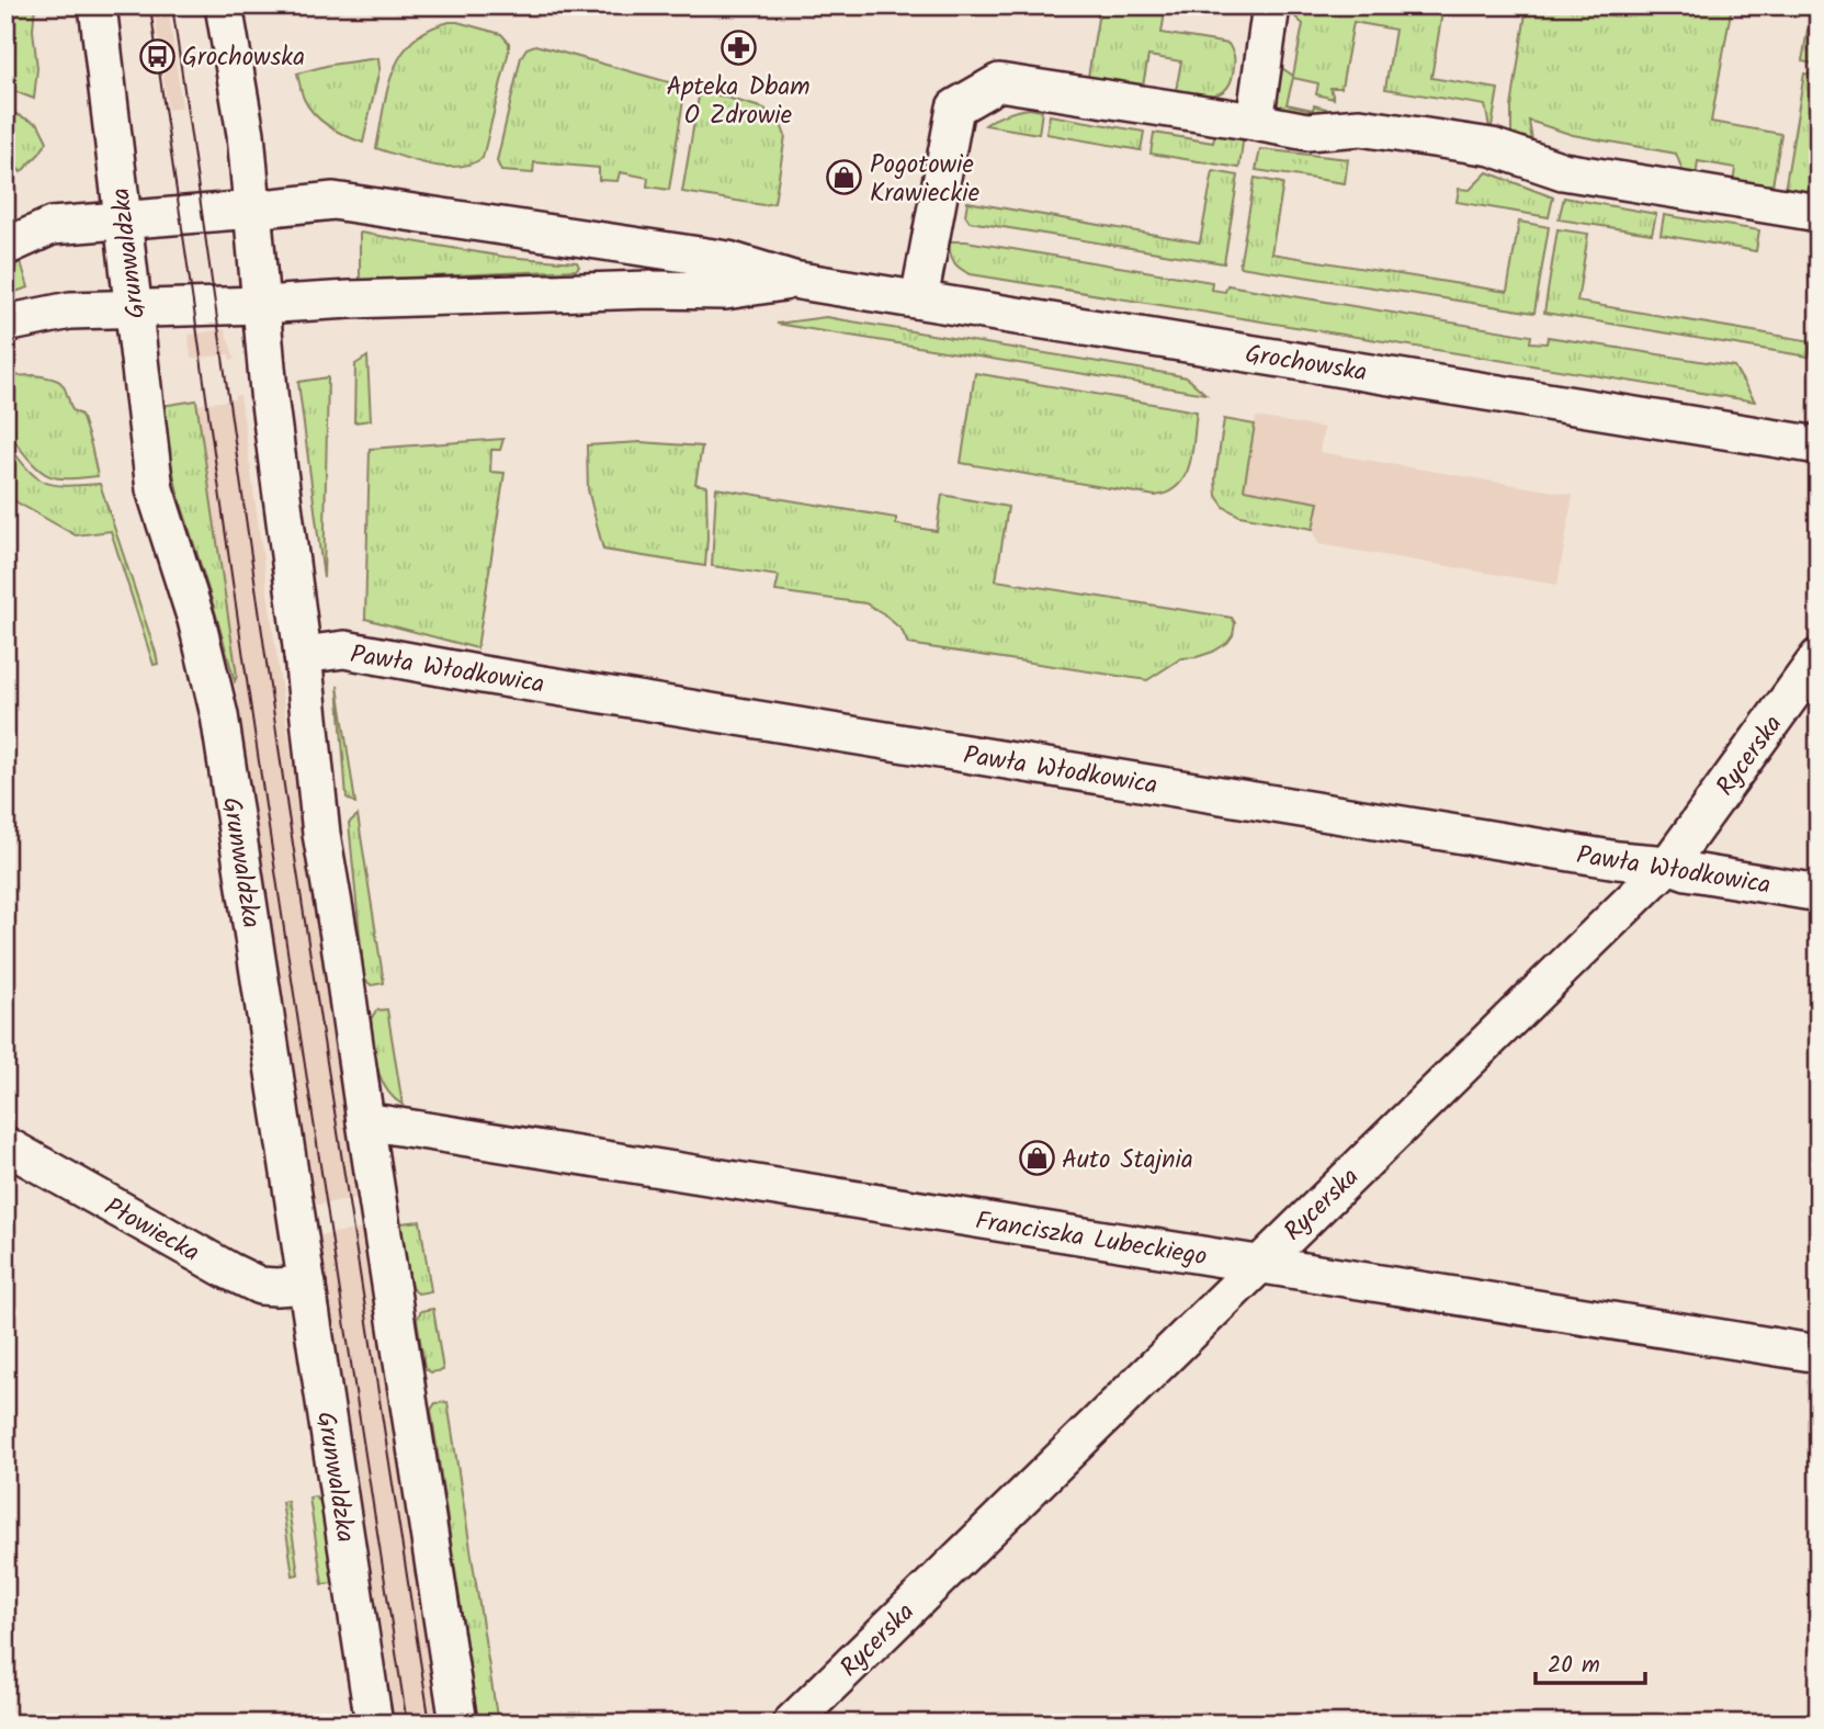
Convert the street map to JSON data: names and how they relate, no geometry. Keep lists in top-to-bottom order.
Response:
{
  "streets": {
    "street": [
      "Grunwaldzka",
      "Grochowska",
      "Pawła Włodkowica",
      "Rycerska",
      "Płowiecka",
      "Franciszka Lubeckiego"
    ]
  },
  "crossings": [
    ["Grunwaldzka", "Grochowska"],
    ["Grunwaldzka", "Płowiecka"],
    ["Pawła Włodkowica", "Rycerska"],
    ["Rycerska", "Franciszka Lubeckiego"]
  ],
  "places": {
    "pharmacy": ["Apteka Dbam O Zdrowie"],
    "bus stop": ["Grochowska"],
    "shop": ["Pogotowie Krawieckie", "Auto Stajnia"]
  },
  "scale_bar": "20 m"
}
